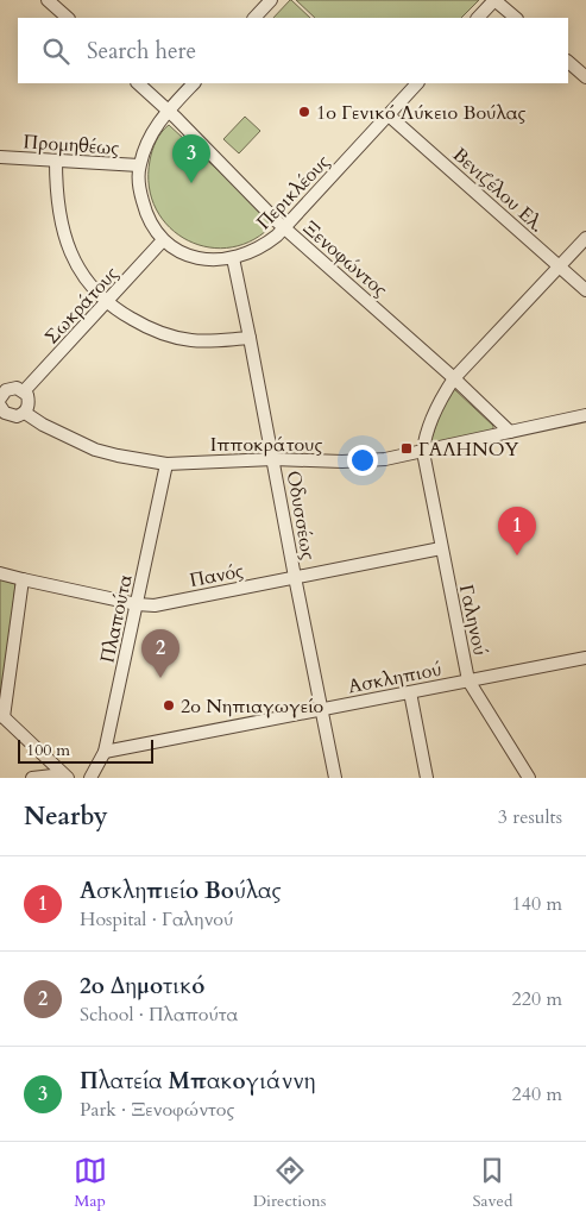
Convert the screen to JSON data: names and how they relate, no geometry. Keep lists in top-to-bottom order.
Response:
{
  "streets": {
    "street": [
      "Προμηθέως",
      "Βενιζέλου Ελ.",
      "Περικλέους",
      "Ξενοφώντος",
      "Σωκράτους",
      "Ιπποκράτους",
      "Οδυσσέως",
      "Πανός",
      "Πλαπούτα",
      "Γαληνού",
      "Ασκληπιού"
    ]
  },
  "crossings": [
    ["Βενιζέλου Ελ.", "Περικλέους"],
    ["Περικλέους", "Ξενοφώντος"],
    ["Περικλέους", "Σωκράτους"],
    ["Περικλέους", "Οδυσσέως"],
    ["Ξενοφώντος", "Ιπποκράτους"],
    ["Σωκράτους", "Ιπποκράτους"],
    ["Ιπποκράτους", "Οδυσσέως"],
    ["Ιπποκράτους", "Πλαπούτα"],
    ["Ιπποκράτους", "Γαληνού"],
    ["Οδυσσέως", "Πανός"],
    ["Οδυσσέως", "Ασκληπιού"],
    ["Πανός", "Πλαπούτα"],
    ["Πανός", "Γαληνού"],
    ["Πλαπούτα", "Ασκληπιού"],
    ["Γαληνού", "Ασκληπιού"]
  ],
  "places": {
    "other": ["1ο Γενικό Λύκειο Βούλας", "2ο Νηπιαγωγείο"],
    "transit": ["ΓΑΛΗΝΟΥ"]
  },
  "scale_bar": "100 m",
  "page": {
    "search": "Search here",
    "pins": ["3", "1", "2"],
    "scale": "100 m",
    "heading": ["Nearby", "3 results"],
    "list": [
      {
        "mark": "1",
        "name": "Ασκληπιείο Βούλας",
        "note": "Hospital · Γαληνού",
        "value": "140 m"
      },
      {
        "mark": "2",
        "name": "2ο Δημοτικό",
        "note": "School · Πλαπούτα",
        "value": "220 m"
      },
      {
        "mark": "3",
        "name": "Πλατεία Μπακογιάννη",
        "note": "Park · Ξενοφώντος",
        "value": "240 m"
      }
    ],
    "nav": ["Map", "Directions", "Saved"]
  }
}
